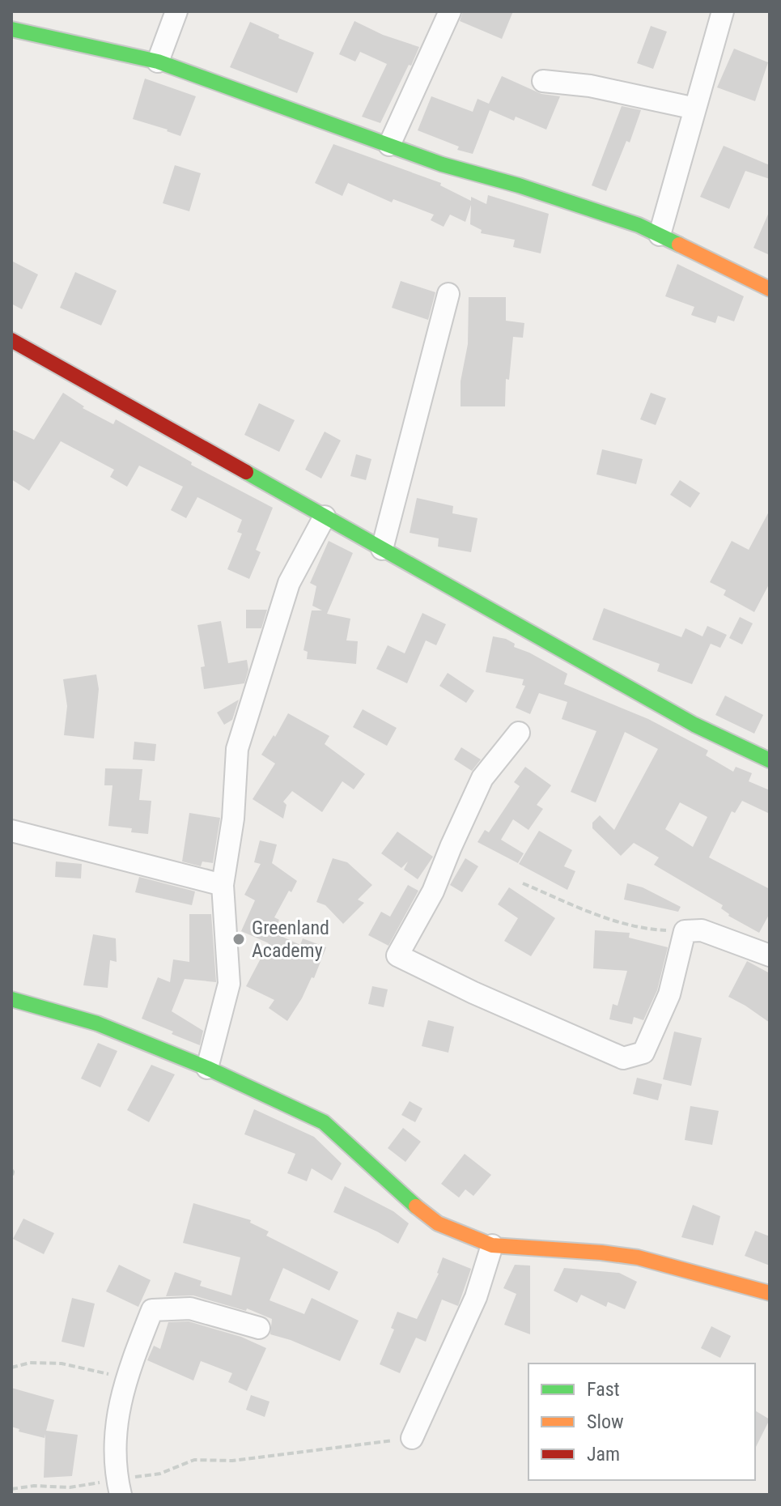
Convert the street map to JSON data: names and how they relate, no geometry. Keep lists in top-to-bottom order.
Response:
{
  "places": ["Greenland Academy"],
  "legend": ["Fast", "Slow", "Jam"]
}
